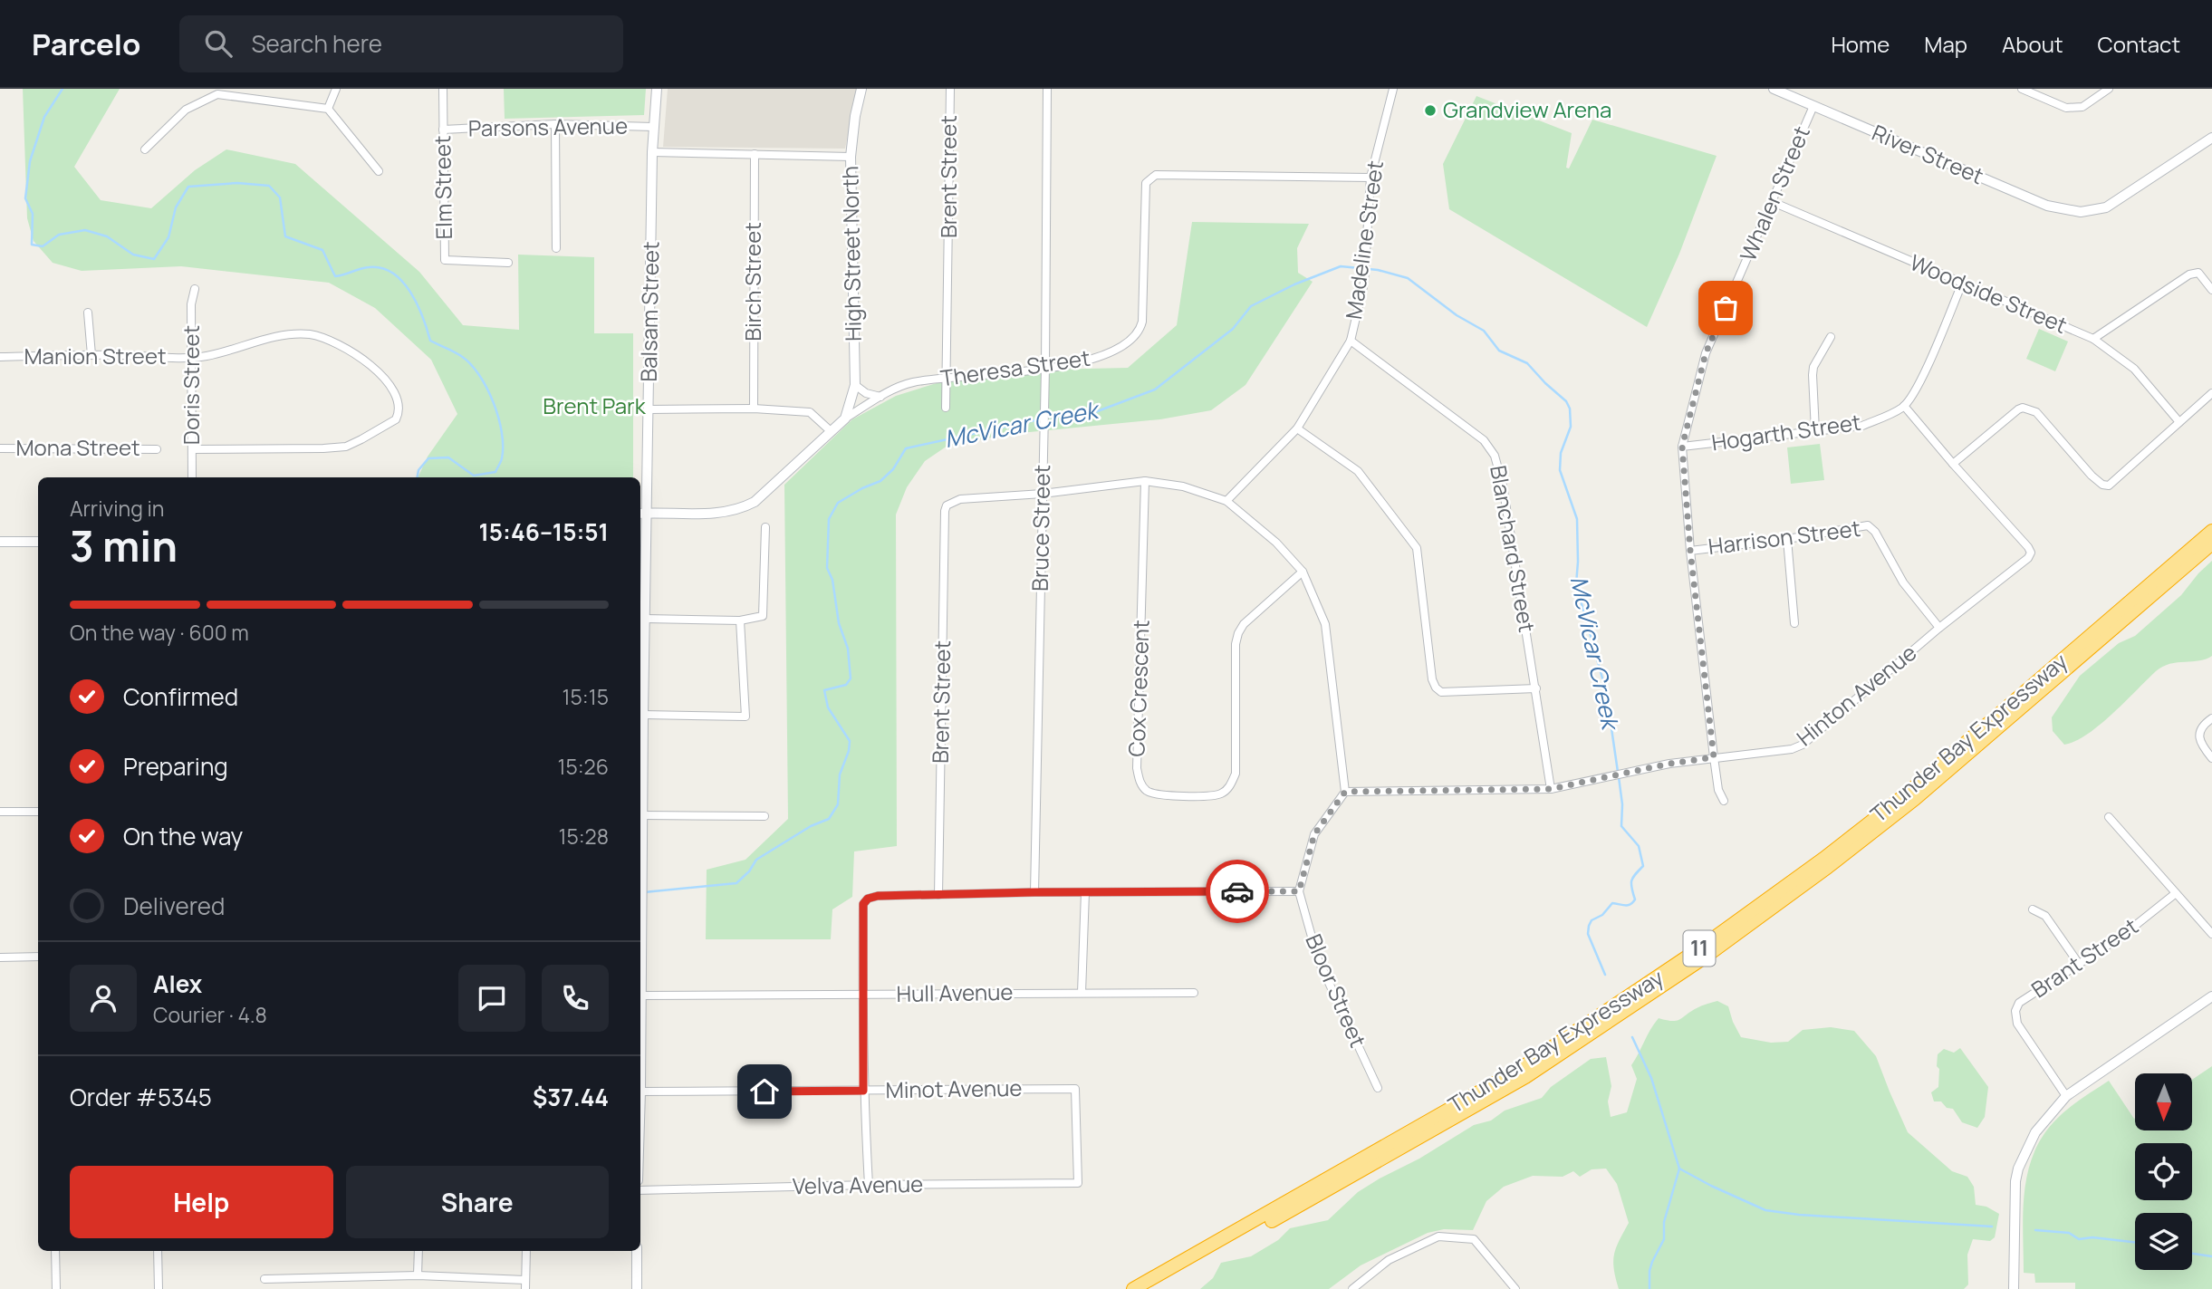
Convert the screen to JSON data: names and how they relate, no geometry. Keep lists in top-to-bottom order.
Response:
{
  "streets": {
    "highway": ["Thunder Bay Expressway", "11"],
    "main road": [
      "River Street",
      "High Street North",
      "Balsam Street",
      "Theresa Street"
    ],
    "street": [
      "Parsons Avenue",
      "Brent Street",
      "Elm Street",
      "Whalen Street",
      "Madeline Street",
      "Birch Street",
      "Woodside Street",
      "Manion Street",
      "Doris Street",
      "Hogarth Street",
      "Mona Street",
      "Bruce Street",
      "Harrison Street",
      "Blanchard Street",
      "Cox Crescent",
      "Hinton Avenue",
      "Brant Street",
      "Bloor Street",
      "Hull Avenue",
      "Minot Avenue",
      "Velva Avenue"
    ]
  },
  "crossings": [
    ["Parsons Avenue", "Elm Street"],
    ["Parsons Avenue", "High Street North"],
    ["Parsons Avenue", "Birch Street"],
    ["Parsons Avenue", "Balsam Street"],
    ["River Street", "Whalen Street"],
    ["Brent Street", "Theresa Street"],
    ["Brent Street", "Bruce Street"],
    ["Whalen Street", "Woodside Street"],
    ["Whalen Street", "Hogarth Street"],
    ["Whalen Street", "Harrison Street"],
    ["Whalen Street", "Hinton Avenue"],
    ["Madeline Street", "Theresa Street"],
    ["Madeline Street", "Blanchard Street"],
    ["High Street North", "Theresa Street"],
    ["Woodside Street", "Hogarth Street"],
    ["Balsam Street", "Theresa Street"],
    ["Balsam Street", "Hull Avenue"],
    ["Manion Street", "Doris Street"],
    ["Theresa Street", "Bruce Street"],
    ["Hogarth Street", "Hinton Avenue"],
    ["Harrison Street", "Hinton Avenue"],
    ["Blanchard Street", "Hinton Avenue"],
    ["Minot Avenue", "Velva Avenue"]
  ],
  "water": ["McVicar Creek"],
  "parks": ["Brent Park"],
  "places": ["Grandview Arena"],
  "north": "bottom",
  "page": {
    "header": "Parcelo",
    "search": "Search here",
    "nav": [
      "Home",
      "Map",
      "About",
      "Contact"
    ],
    "heading": ["3 min", "Arriving in", "15:46–15:51"],
    "panel": [
      "Alex",
      "Courier · 4.8",
      "Order #5345",
      "$37.44"
    ],
    "bar": "On the way · 600 m",
    "list": [
      ["Confirmed", "15:15"],
      ["Preparing", "15:26"],
      ["On the way", "15:28"],
      "Delivered"
    ],
    "buttons": ["Help", "Share"]
  }
}
